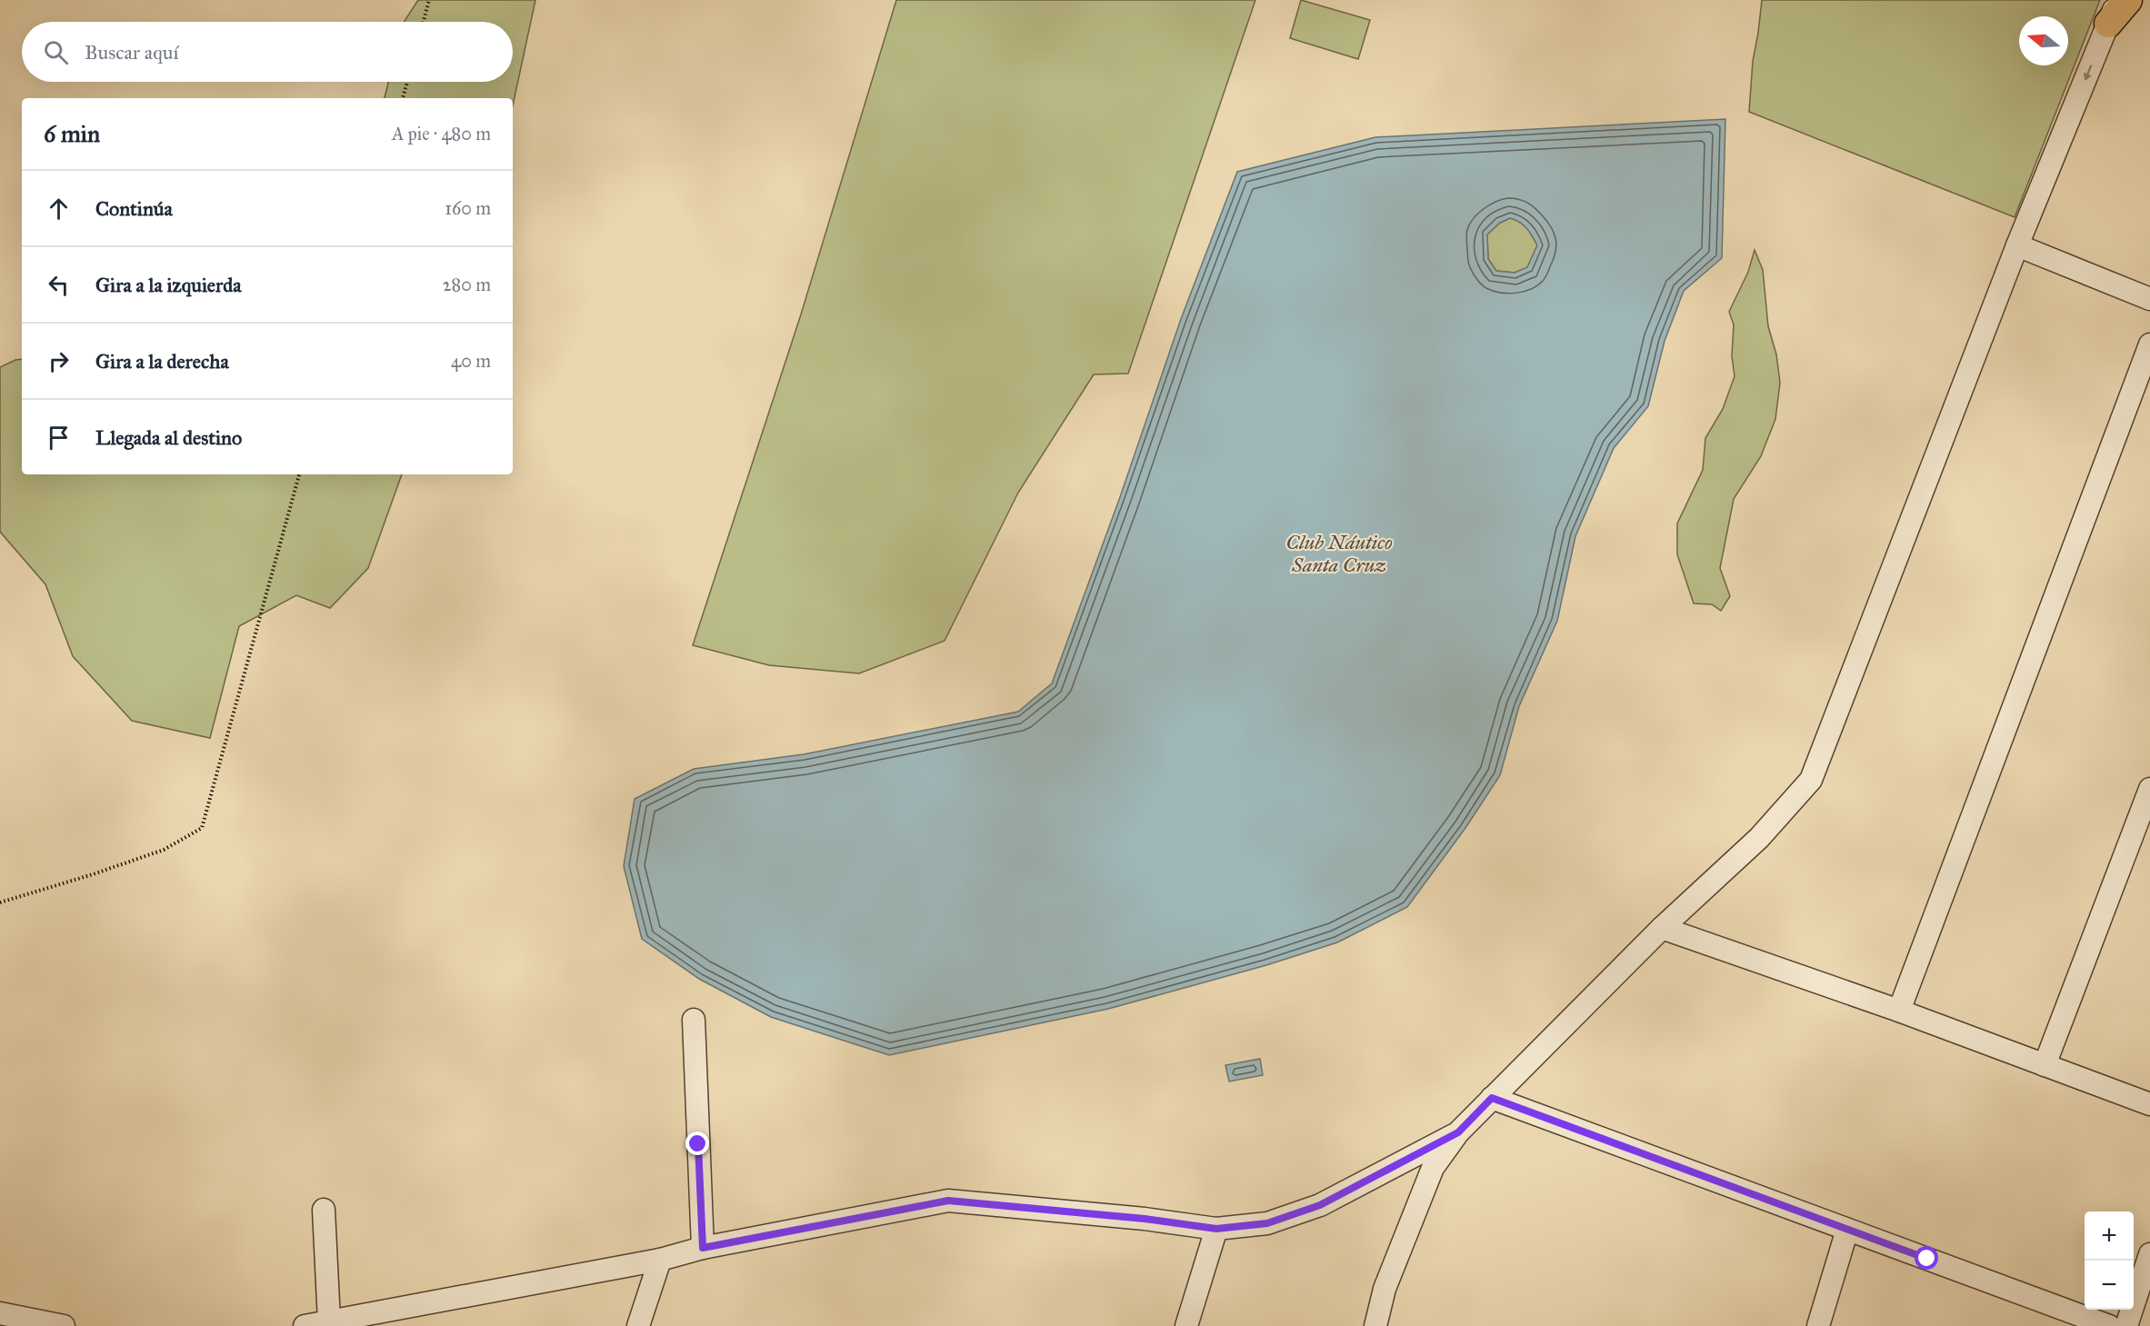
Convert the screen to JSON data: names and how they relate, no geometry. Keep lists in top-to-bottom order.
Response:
{
  "water": ["Club Náutico Santa Cruz"],
  "north": "left",
  "page": {
    "search": "Buscar aquí",
    "heading": ["6 min", "A pie · 480 m"],
    "list": [
      ["Continúa", "160 m"],
      ["Gira a la izquierda", "280 m"],
      ["Gira a la derecha", "40 m"],
      "Llegada al destino"
    ],
    "map_buttons": ["+", "−"]
  }
}
